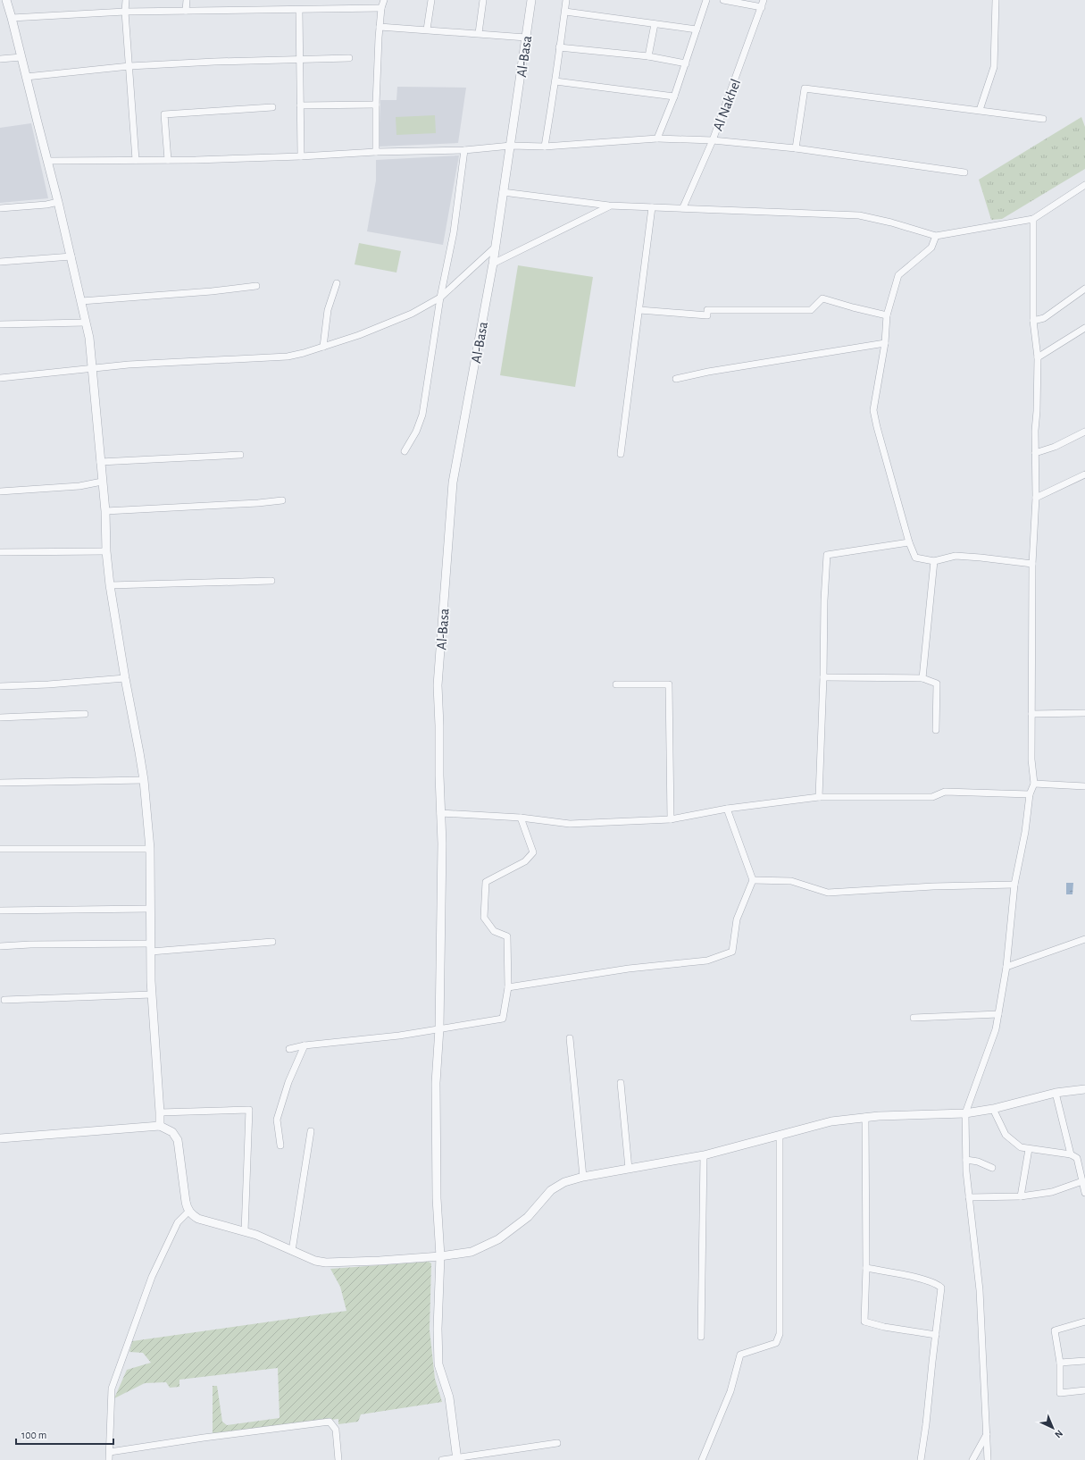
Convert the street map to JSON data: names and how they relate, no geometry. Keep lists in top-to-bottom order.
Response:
{
  "streets": {
    "street": ["Al-Basa", "Al Nakhel"]
  },
  "scale_bar": "100 m",
  "north": "bottom right"
}
